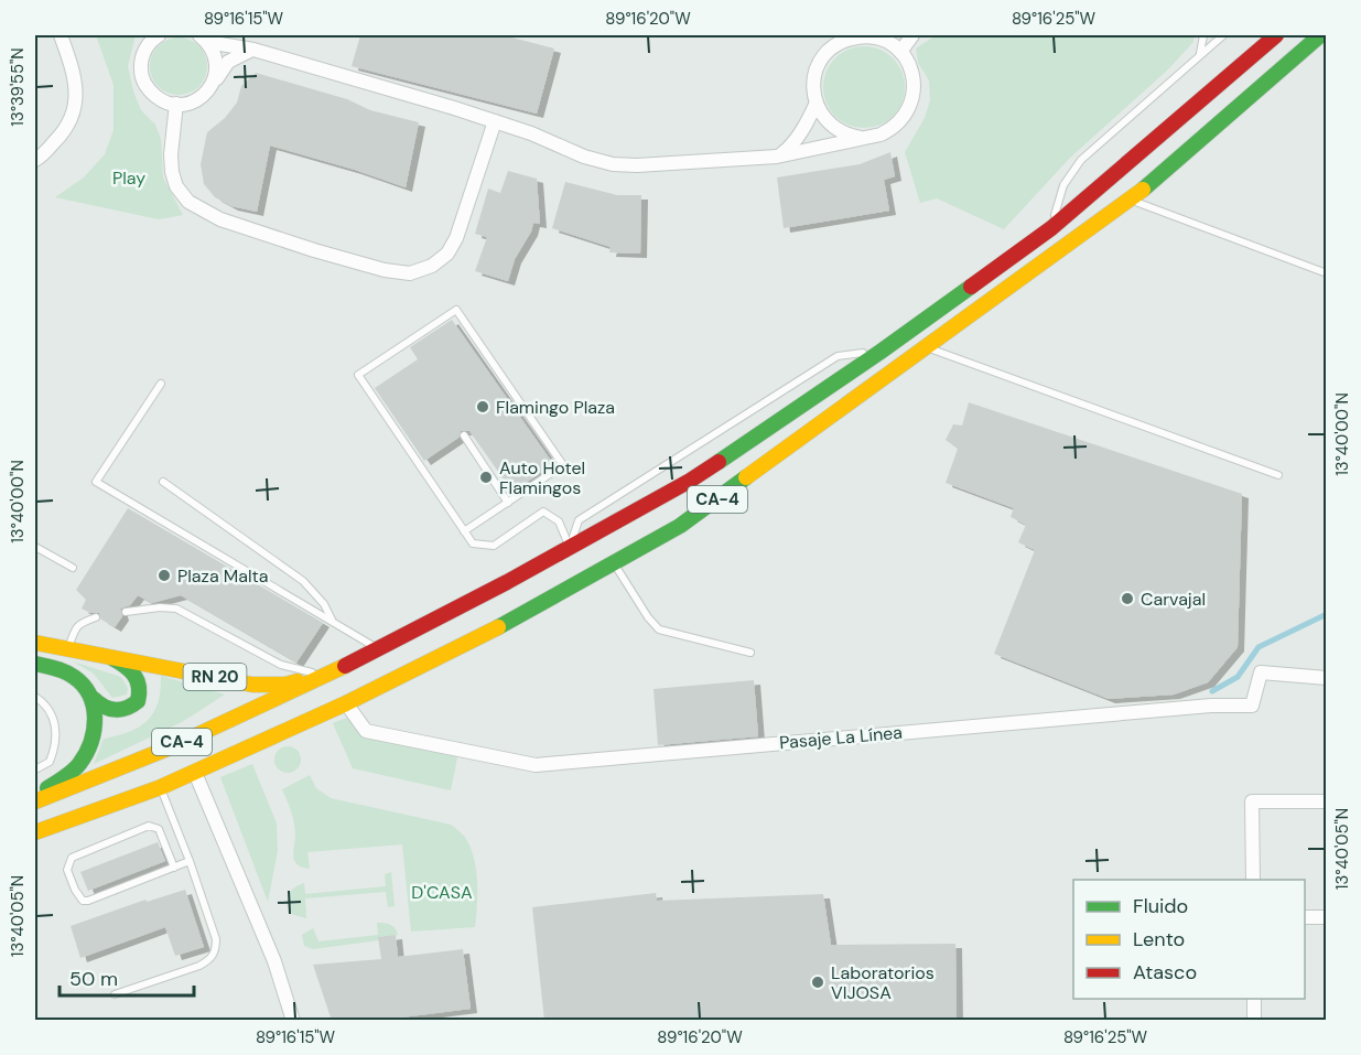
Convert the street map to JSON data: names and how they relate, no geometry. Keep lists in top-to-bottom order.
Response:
{
  "streets": {
    "highway": ["CA-4", "RN 20"],
    "street": ["Pasaje La Línea"]
  },
  "crossings": [
    ["CA-4", "RN 20"],
    ["CA-4", "Pasaje La Línea"]
  ],
  "parks": ["Play", "D'CASA"],
  "places": [
    "Flamingo Plaza",
    "Auto Hotel Flamingos",
    "Plaza Malta",
    "Carvajal",
    "Laboratorios VIJOSA"
  ],
  "legend": ["Fluido", "Lento", "Atasco"],
  "scale_bar": "50 m",
  "coordinates": [
    "89°16'15\"W",
    "89°16'20\"W",
    "89°16'25\"W",
    "13°39'55\"N",
    "13°40'00\"N",
    "13°40'05\"N"
  ]
}
